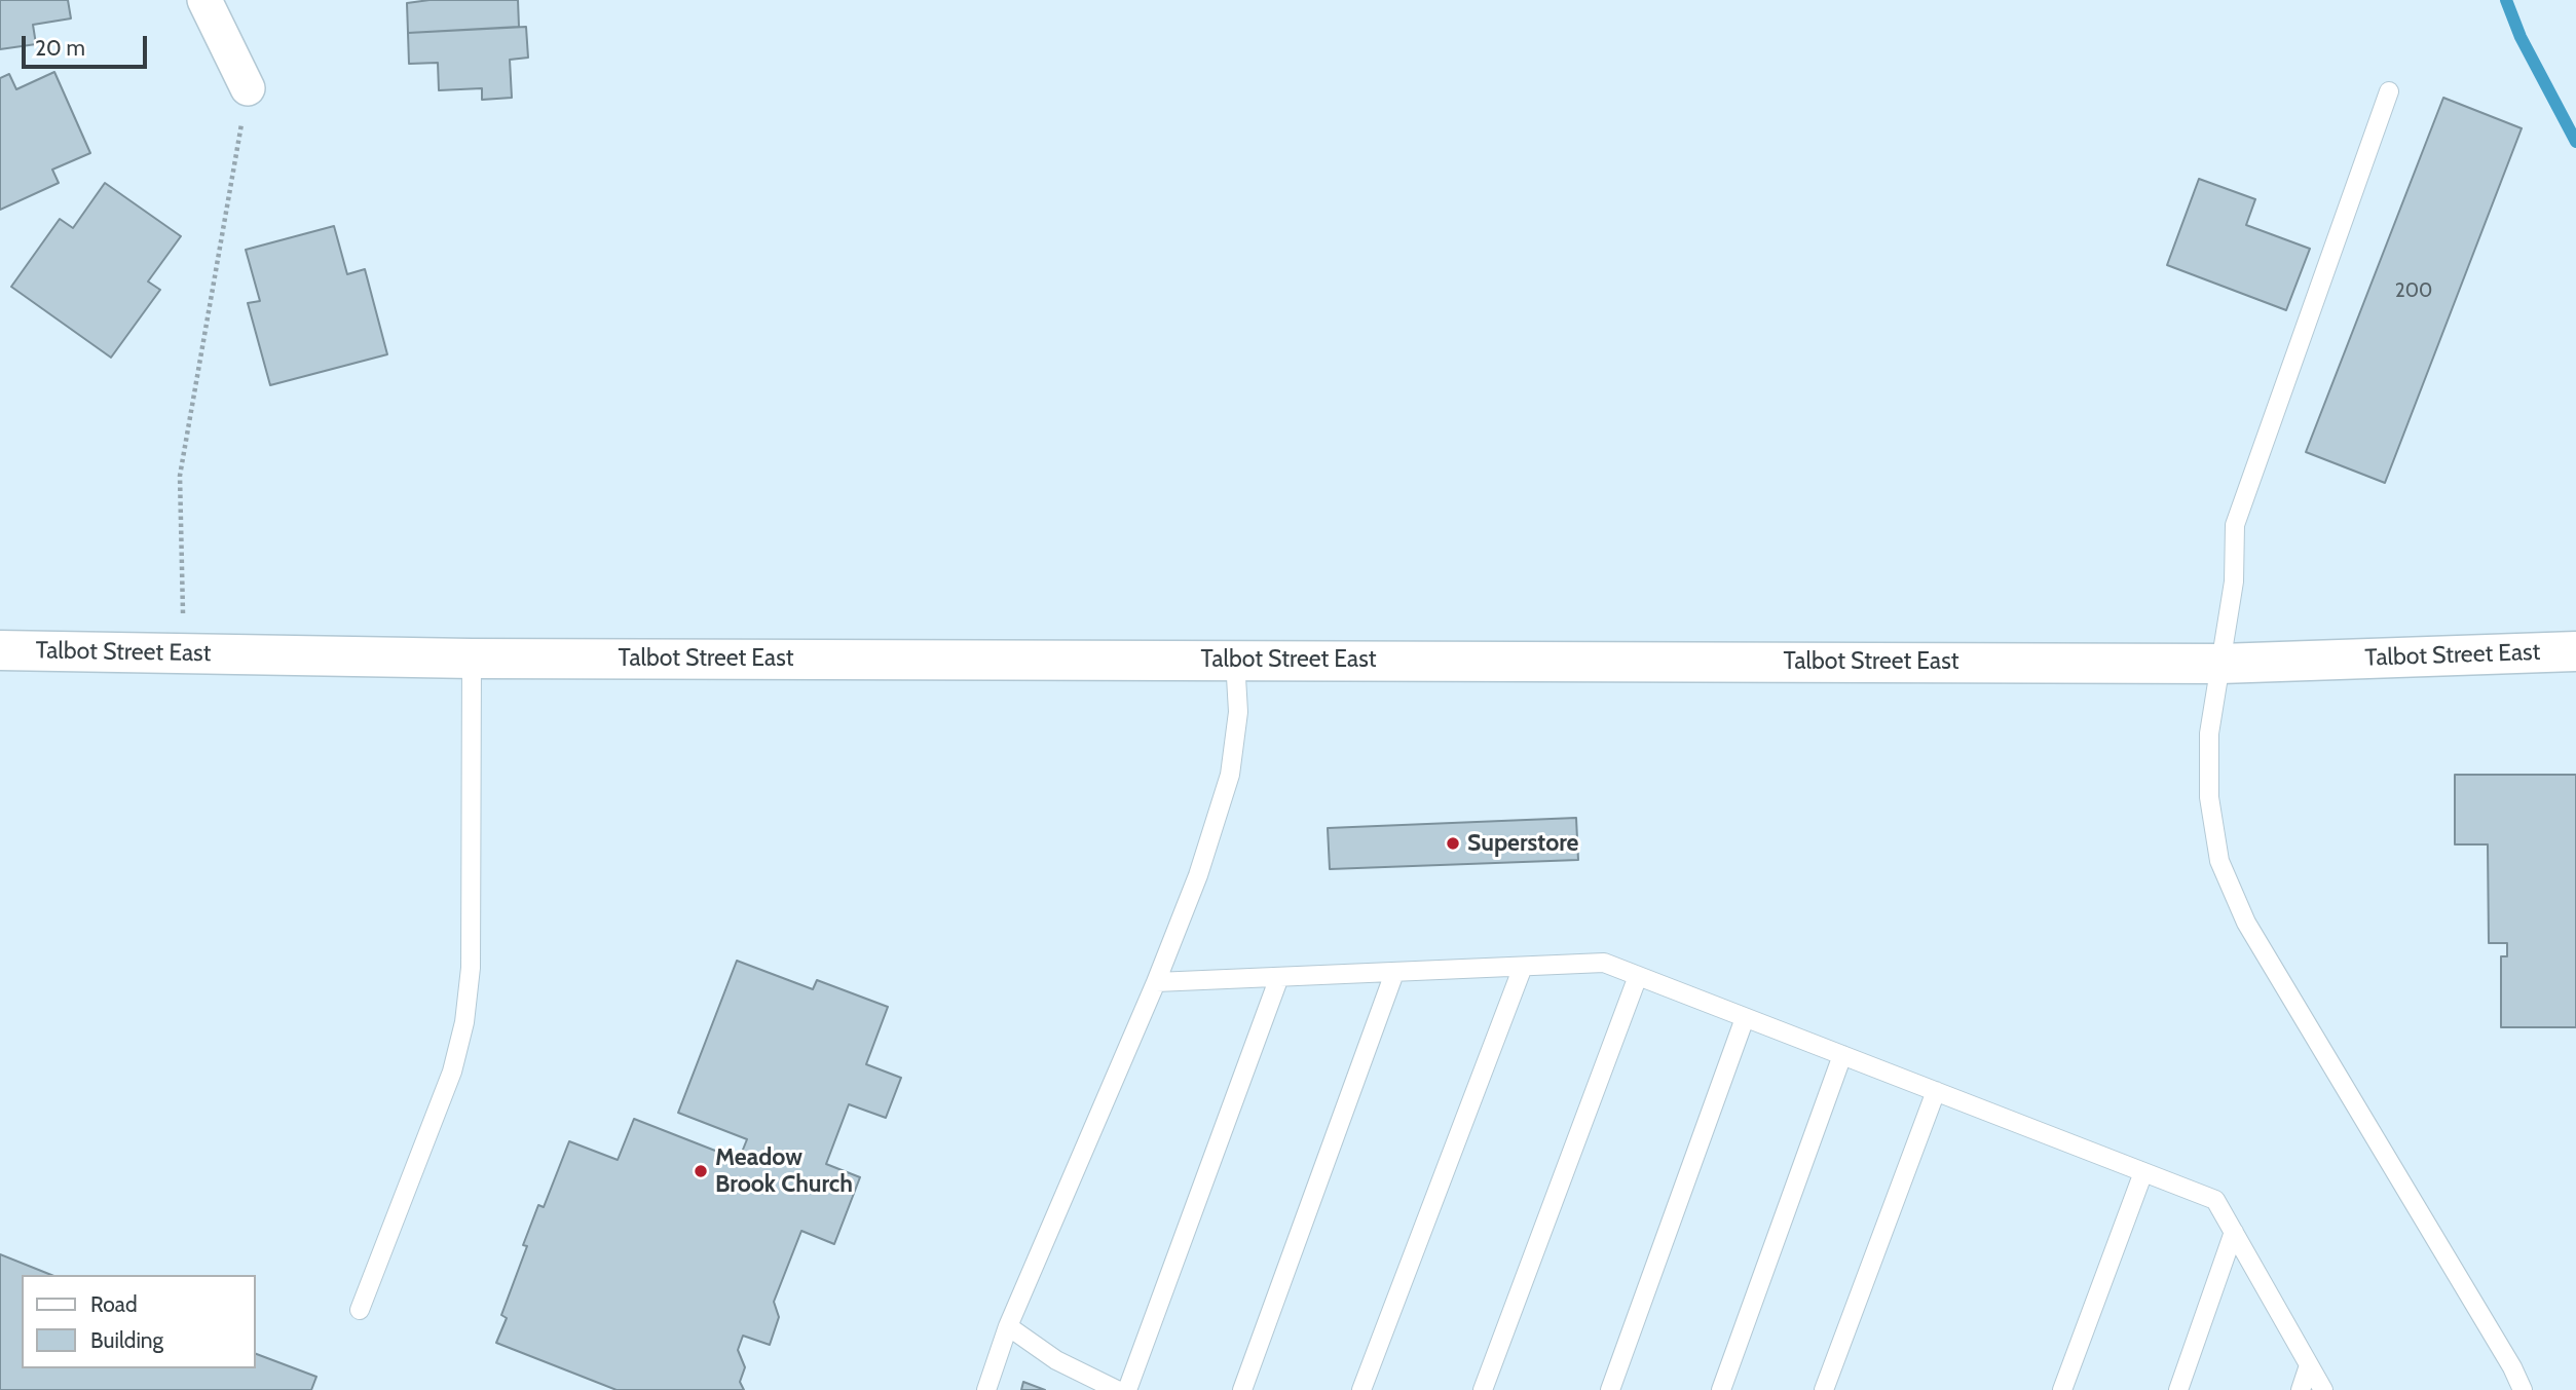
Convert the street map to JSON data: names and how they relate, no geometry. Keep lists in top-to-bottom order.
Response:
{
  "streets": {
    "main road": ["Talbot Street East"]
  },
  "places": ["Superstore", "Meadow Brook Church"],
  "house_numbers": ["200"],
  "legend": ["Road", "Building"],
  "scale_bar": "20 m"
}
